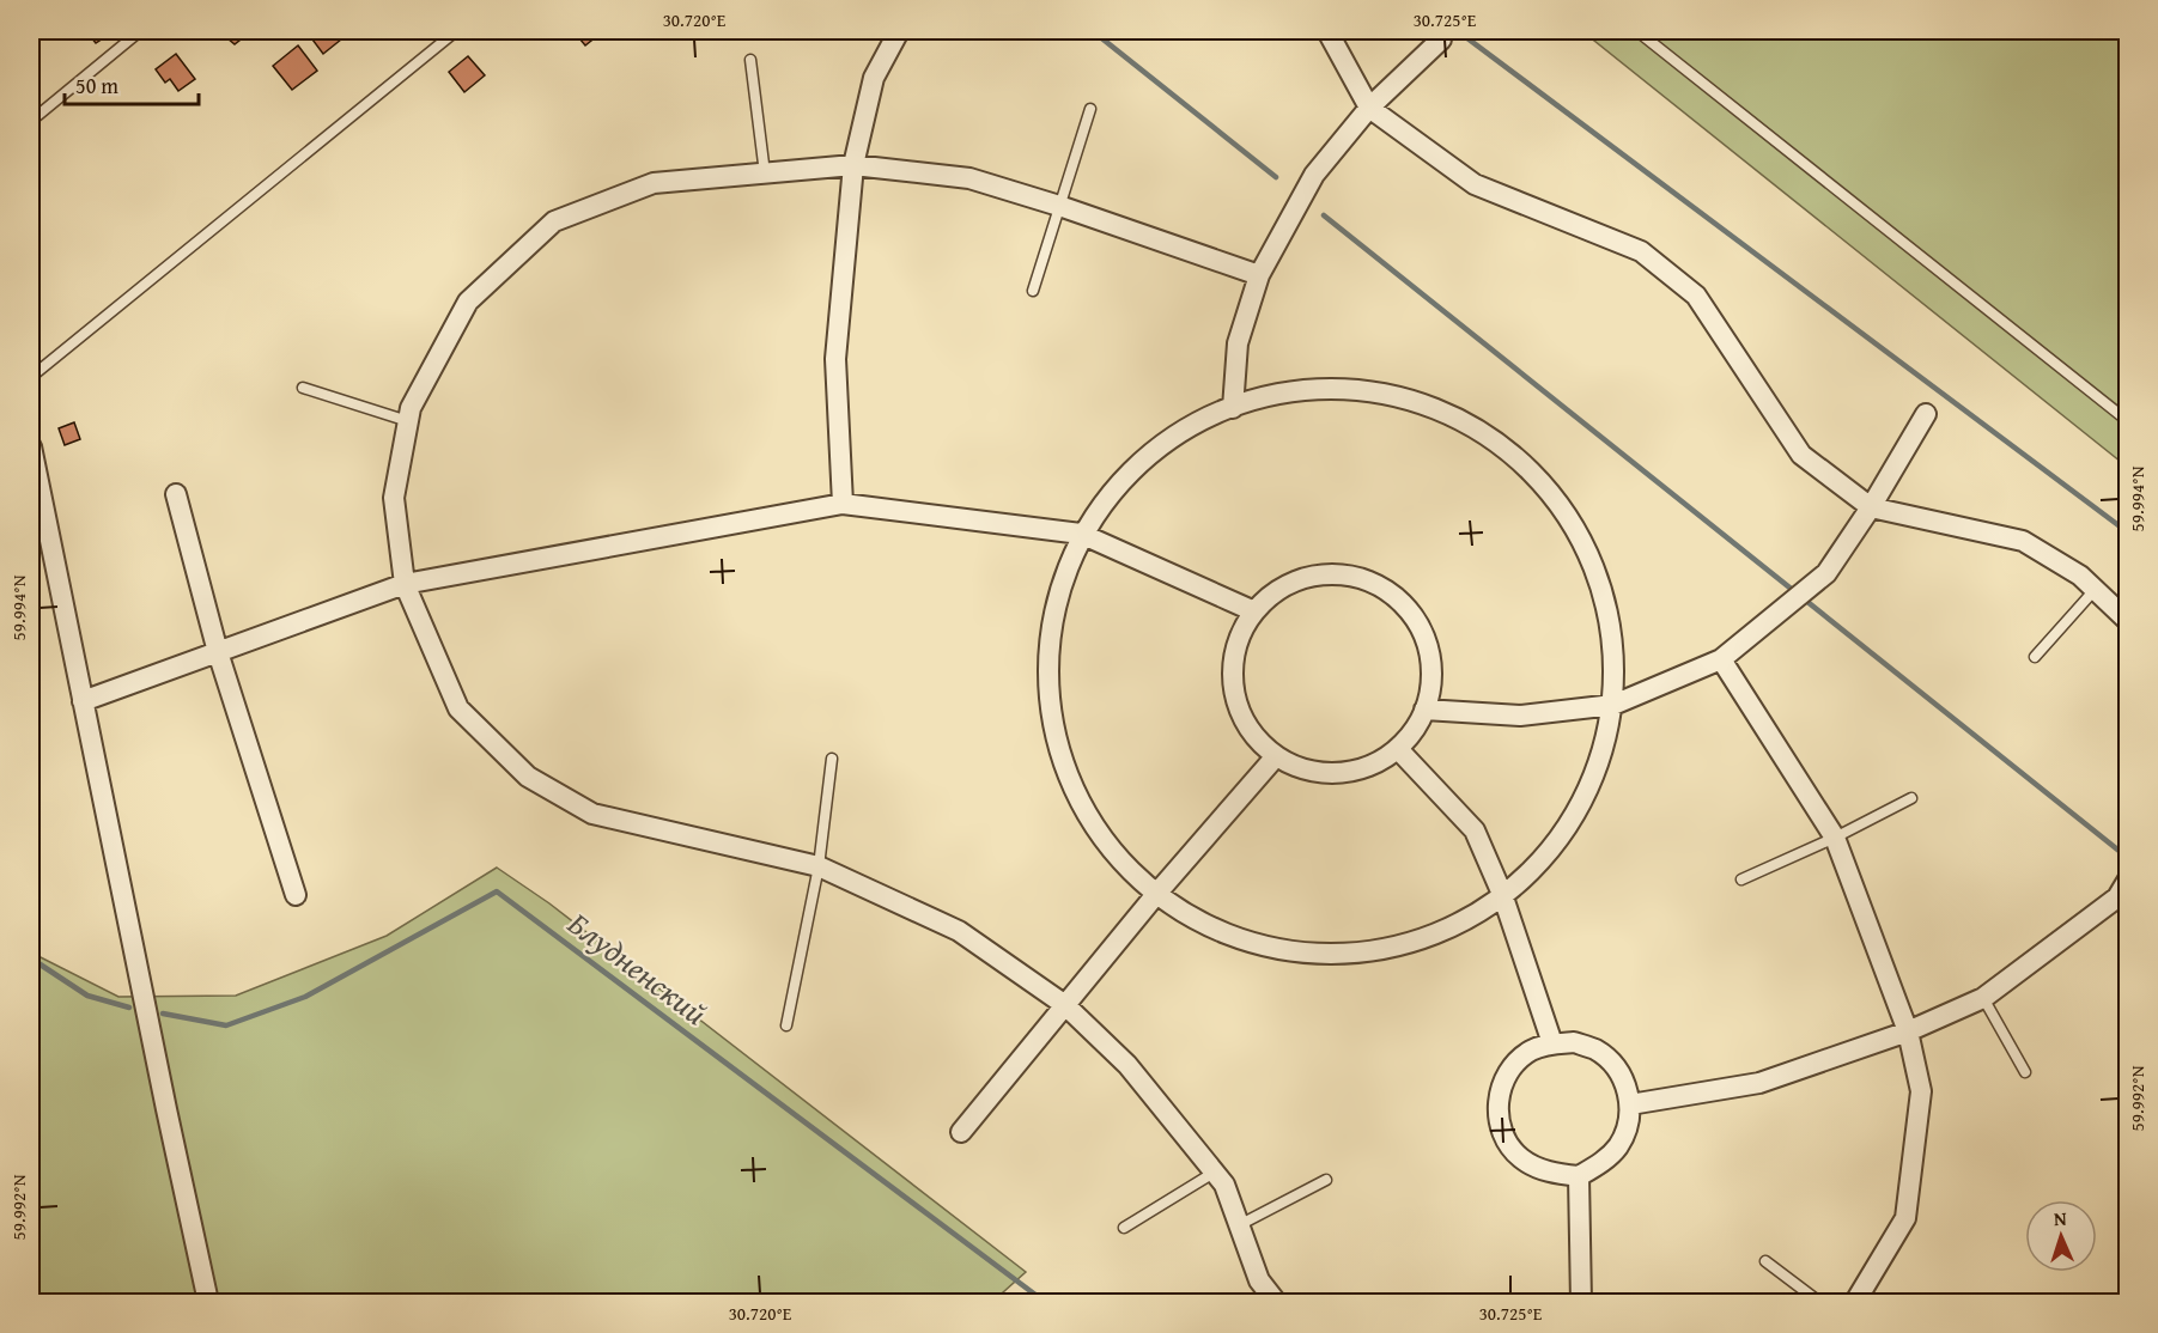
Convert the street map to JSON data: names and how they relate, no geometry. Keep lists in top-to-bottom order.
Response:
{
  "water": ["Блудненский"],
  "scale_bar": "50 m",
  "north": "top",
  "coordinates": [
    "30.720°E",
    "30.725°E",
    "59.994°N",
    "59.992°N"
  ]
}
